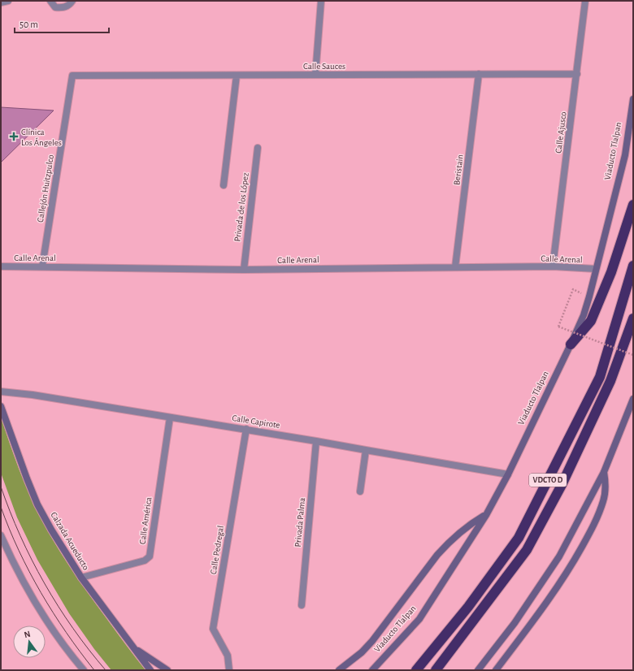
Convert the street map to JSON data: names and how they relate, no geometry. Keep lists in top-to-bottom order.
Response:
{
  "streets": {
    "highway": ["VDCTO D"],
    "main road": ["Viaducto Tlalpan", "Calzada Acueducto"],
    "street": [
      "Calle Sauces",
      "Calle Ajusco",
      "Beristain",
      "Callejón Huitzpulco",
      "Privada de los López",
      "Calle Arenal",
      "Calle Capirote",
      "Calle América",
      "Privada Palma",
      "Calle Pedregal"
    ]
  },
  "crossings": [
    ["Calle Sauces", "Calle Ajusco"],
    ["Calle Sauces", "Beristain"],
    ["Calle Sauces", "Callejón Huitzpulco"],
    ["Calle Ajusco", "Calle Arenal"],
    ["Viaducto Tlalpan", "Calle Arenal"],
    ["Viaducto Tlalpan", "Calle Capirote"],
    ["Beristain", "Calle Arenal"],
    ["Callejón Huitzpulco", "Calle Arenal"],
    ["Privada de los López", "Calle Arenal"],
    ["Calle Capirote", "Calle América"],
    ["Calle Capirote", "Privada Palma"],
    ["Calle Capirote", "Calle Pedregal"],
    ["Calle América", "Calzada Acueducto"]
  ],
  "places": {
    "health": ["Clínica Los Ángeles"]
  },
  "scale_bar": "50 m",
  "north": "top"
}
